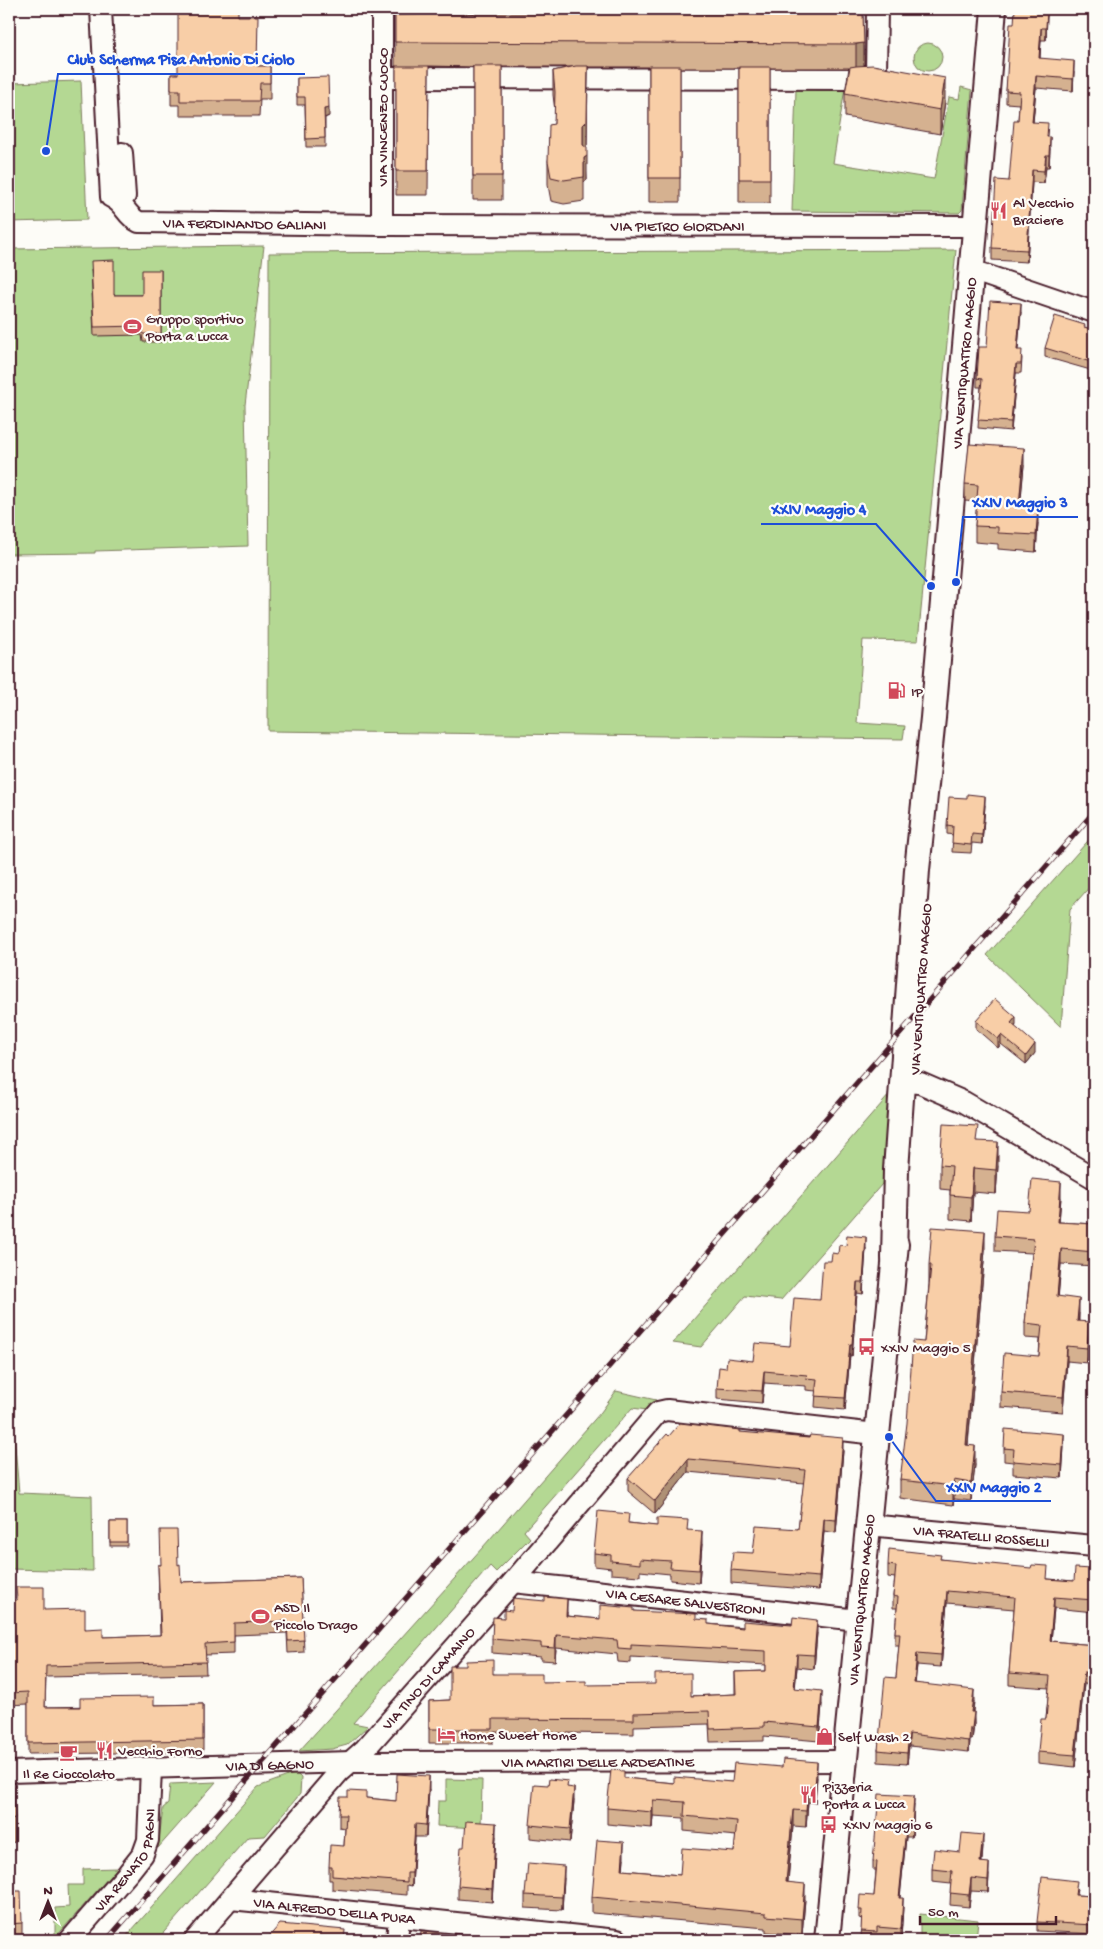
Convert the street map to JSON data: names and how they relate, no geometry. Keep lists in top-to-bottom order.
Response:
{
  "streets": {
    "street": [
      "VIA VINCENZO CUOCO",
      "VIA FERDINANDO GALIANI",
      "VIA PIETRO GIORDANI",
      "VIA VENTIQUATTRO MAGGIO",
      "VIA FRATELLI ROSSELLI",
      "VIA CESARE SALVESTRONI",
      "VIA TINO DI CAMAINO",
      "VIA MARTIRI DELLE ARDEATINE",
      "VIA DI GAGNO",
      "VIA RENATO PAGNI",
      "VIA ALFREDO DELLA PURA"
    ]
  },
  "crossings": [
    ["VIA VINCENZO CUOCO", "VIA FERDINANDO GALIANI"],
    ["VIA VINCENZO CUOCO", "VIA PIETRO GIORDANI"],
    ["VIA FERDINANDO GALIANI", "VIA PIETRO GIORDANI"],
    ["VIA PIETRO GIORDANI", "VIA VENTIQUATTRO MAGGIO"],
    ["VIA VENTIQUATTRO MAGGIO", "VIA FRATELLI ROSSELLI"],
    ["VIA VENTIQUATTRO MAGGIO", "VIA CESARE SALVESTRONI"],
    ["VIA VENTIQUATTRO MAGGIO", "VIA TINO DI CAMAINO"],
    ["VIA VENTIQUATTRO MAGGIO", "VIA MARTIRI DELLE ARDEATINE"],
    ["VIA CESARE SALVESTRONI", "VIA TINO DI CAMAINO"],
    ["VIA TINO DI CAMAINO", "VIA MARTIRI DELLE ARDEATINE"],
    ["VIA TINO DI CAMAINO", "VIA DI GAGNO"],
    ["VIA TINO DI CAMAINO", "VIA ALFREDO DELLA PURA"],
    ["VIA MARTIRI DELLE ARDEATINE", "VIA DI GAGNO"],
    ["VIA DI GAGNO", "VIA RENATO PAGNI"]
  ],
  "places": {
    "other": [
      "Club Scherma Pisa Antonio Di Ciolo",
      "XXIV Maggio 3",
      "XXIV Maggio 4",
      "XXIV Maggio 2"
    ],
    "restaurant": ["Al Vecchio Braciere", "Vecchio Forno", "Pizzeria Porta a Lucca"],
    "sports": ["Gruppo sportivo Porta a Lucca", "ASD Il Piccolo Drago"],
    "fuel station": ["IP"],
    "bus stop": ["XXIV Maggio 5", "XXIV Maggio 6"],
    "hotel": ["Home Sweet Home"],
    "shop": ["Self Wash 2"],
    "cafe": ["Il Re Cioccolato"]
  },
  "scale_bar": "50 m",
  "north": "top"
}
